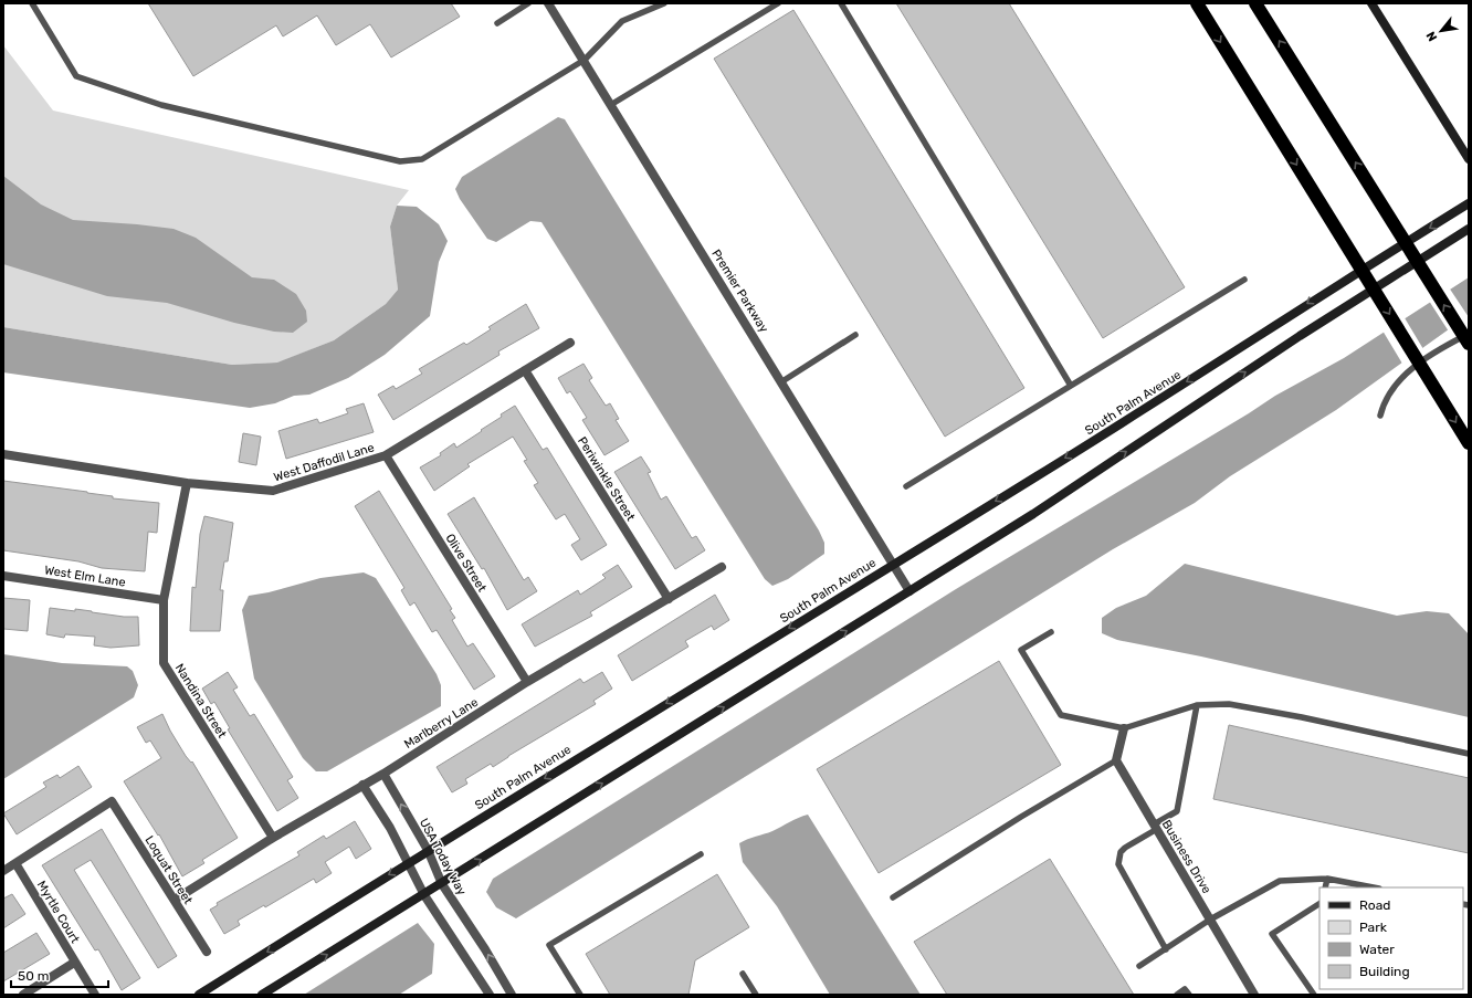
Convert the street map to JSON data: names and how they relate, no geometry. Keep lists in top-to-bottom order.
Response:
{
  "streets": {
    "main road": ["South Palm Avenue"],
    "street": [
      "Premier Parkway",
      "West Daffodil Lane",
      "Periwinkle Street",
      "Olive Street",
      "West Elm Lane",
      "Nandina Street",
      "Marlberry Lane",
      "USA Today Way",
      "Business Drive",
      "Loquat Street",
      "Myrtle Court"
    ]
  },
  "crossings": [
    ["Premier Parkway", "South Palm Avenue"],
    ["South Palm Avenue", "USA Today Way"],
    ["West Daffodil Lane", "Periwinkle Street"],
    ["West Daffodil Lane", "Olive Street"],
    ["West Daffodil Lane", "Nandina Street"],
    ["Periwinkle Street", "Marlberry Lane"],
    ["Olive Street", "Marlberry Lane"],
    ["West Elm Lane", "Nandina Street"],
    ["Nandina Street", "Marlberry Lane"],
    ["Marlberry Lane", "USA Today Way"],
    ["Marlberry Lane", "Loquat Street"],
    ["Loquat Street", "Myrtle Court"]
  ],
  "legend": [
    "Road",
    "Park",
    "Water",
    "Building"
  ],
  "scale_bar": "50 m",
  "north": "bottom left"
}
